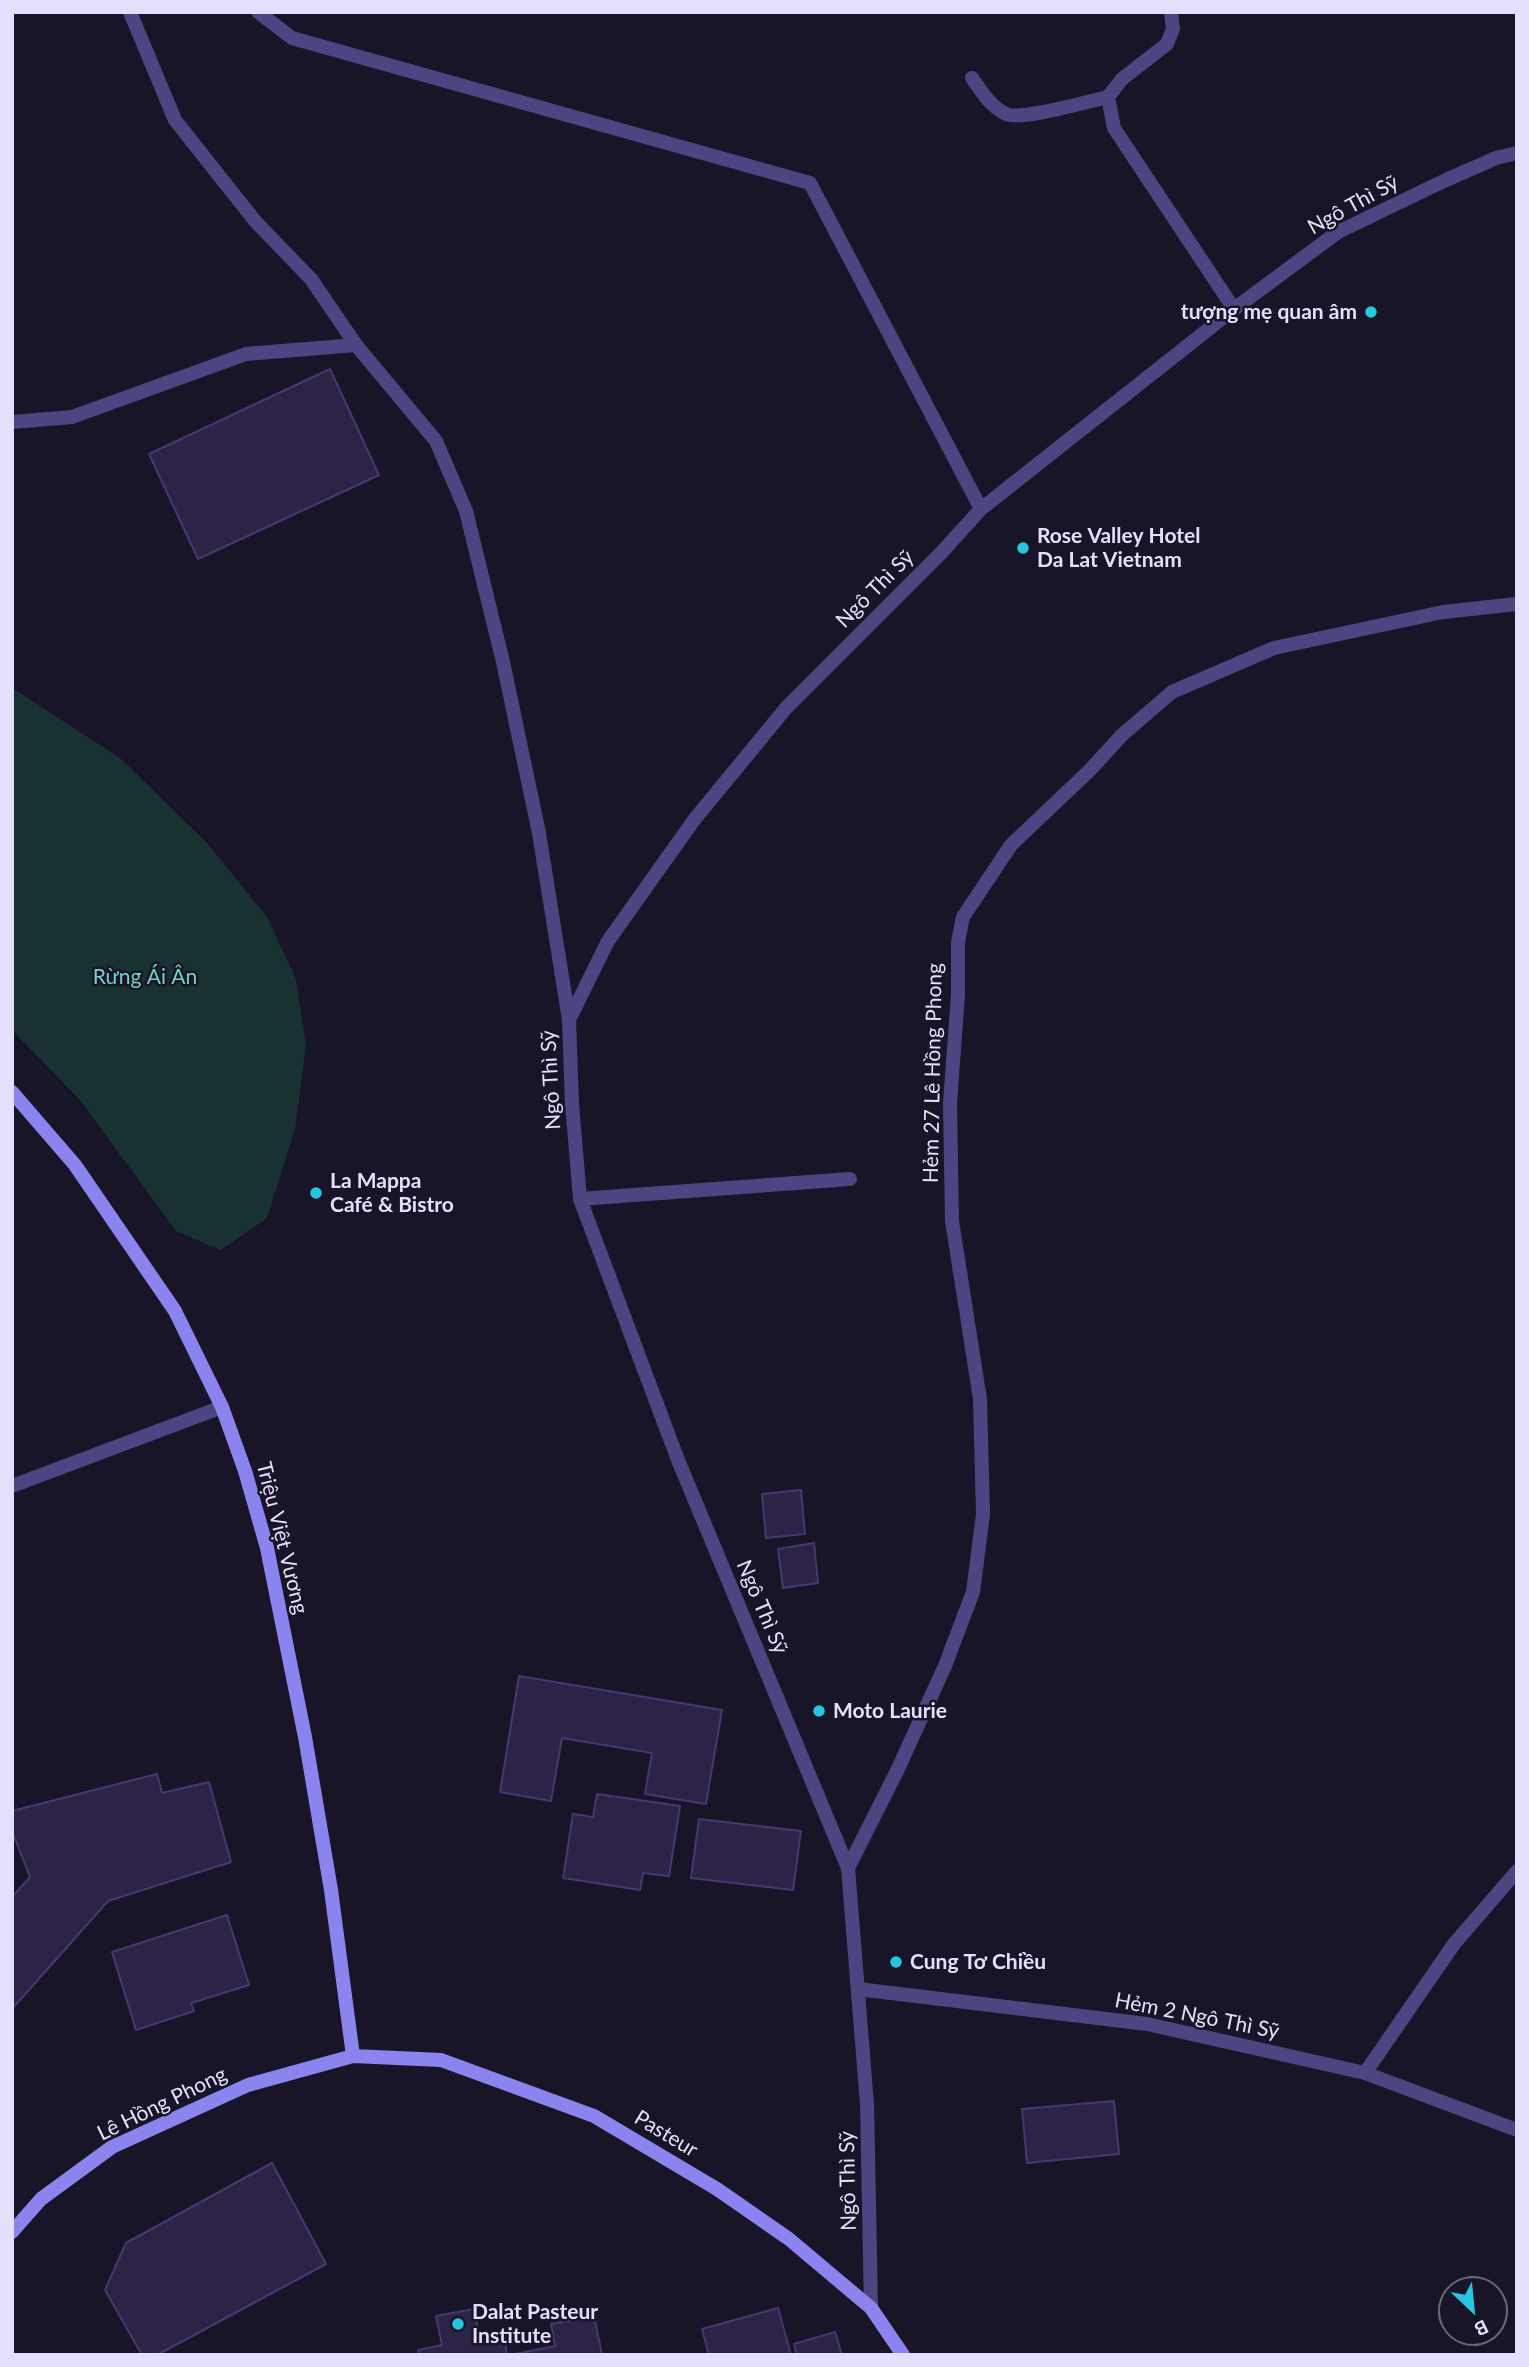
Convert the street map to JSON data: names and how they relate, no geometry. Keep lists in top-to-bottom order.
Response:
{
  "streets": {
    "street": [
      "Ngô Thì Sỹ",
      "Hẻm 27 Lê Hồng Phong",
      "Triệu Việt Vương",
      "Hẻm 2 Ngô Thì Sỹ",
      "Lê Hồng Phong",
      "Pasteur"
    ]
  },
  "crossings": [
    ["Ngô Thì Sỹ", "Hẻm 27 Lê Hồng Phong"],
    ["Ngô Thì Sỹ", "Hẻm 2 Ngô Thì Sỹ"],
    ["Ngô Thì Sỹ", "Pasteur"],
    ["Triệu Việt Vương", "Lê Hồng Phong"],
    ["Triệu Việt Vương", "Pasteur"],
    ["Lê Hồng Phong", "Pasteur"]
  ],
  "parks": ["Rừng Ái Ân"],
  "places": [
    "tượng mẹ quan âm",
    "Rose Valley Hotel Da Lat Vietnam",
    "La Mappa Café & Bistro",
    "Moto Laurie",
    "Cung Tơ Chiều",
    "Dalat Pasteur Institute"
  ],
  "north": "bottom right"
}
